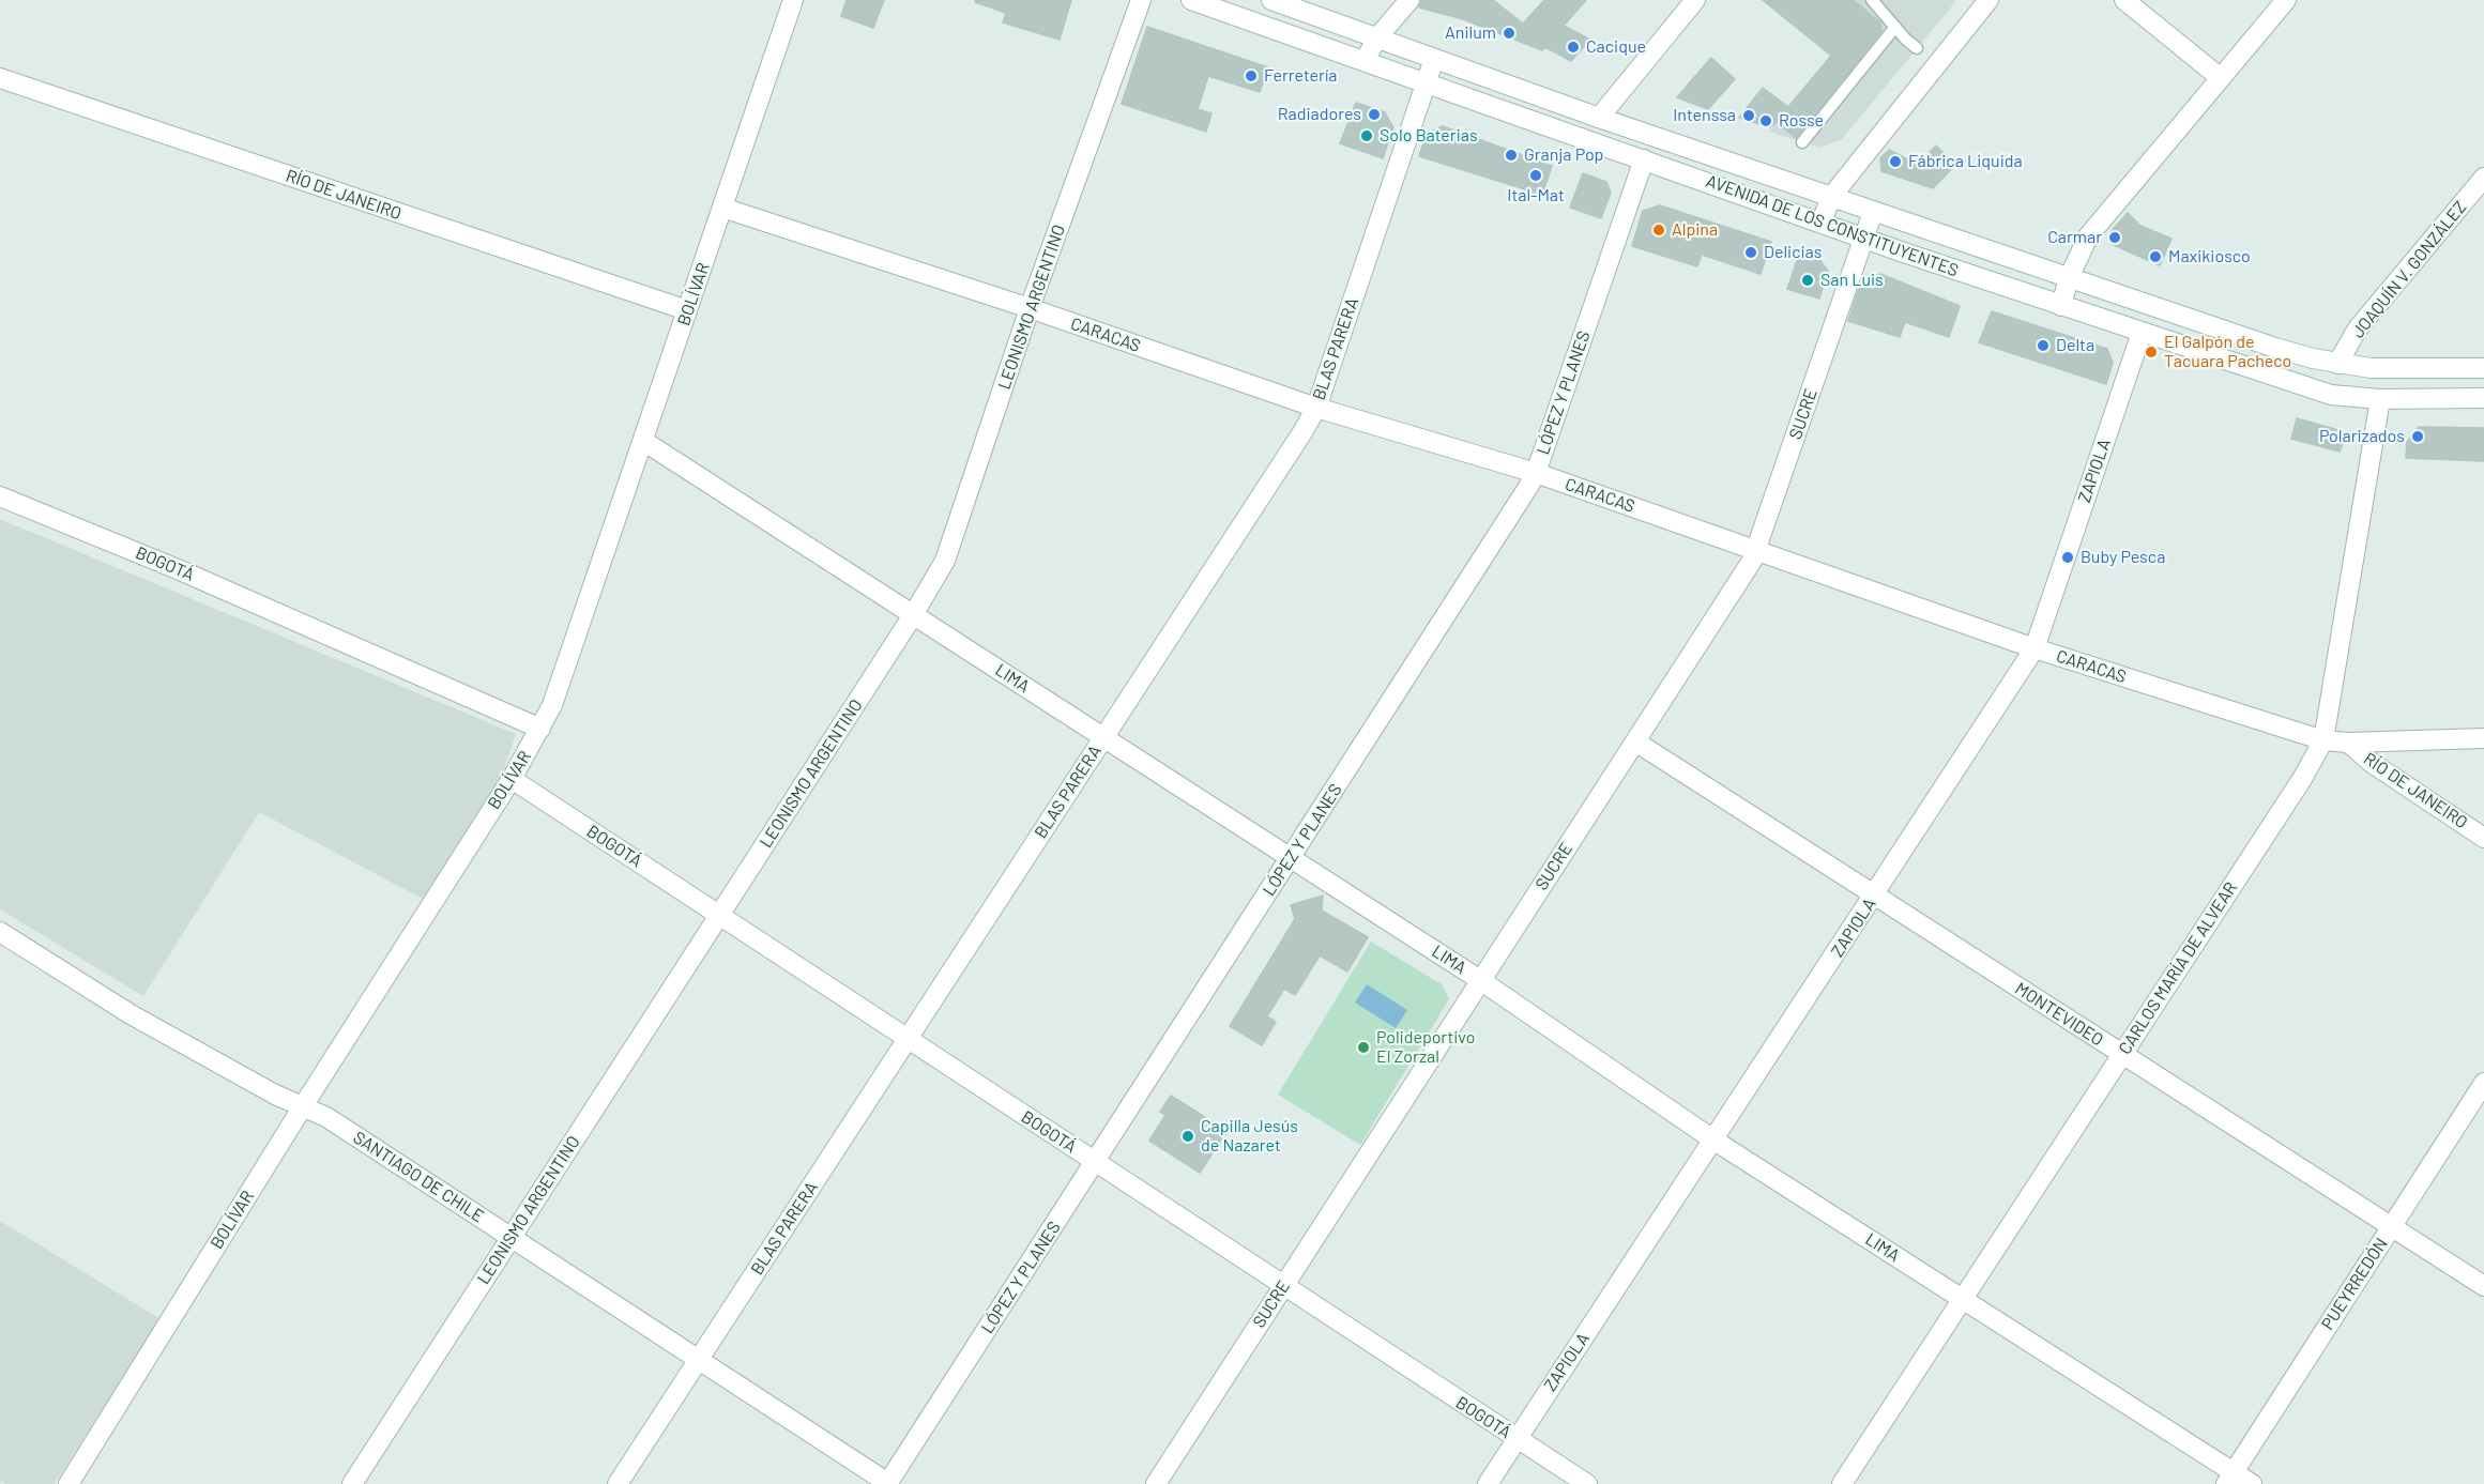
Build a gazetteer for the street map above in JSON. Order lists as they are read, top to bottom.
{
  "streets": {
    "street": [
      "RÍO DE JANEIRO",
      "AVENIDA DE LOS CONSTITUYENTES",
      "JOAQUÍN V. GONZÁLEZ",
      "BOLÍVAR",
      "LEONISMO ARGENTINO",
      "CARACAS",
      "BLAS PARERA",
      "LÓPEZ Y PLANES",
      "SUCRE",
      "ZAPIOLA",
      "BOGOTÁ",
      "LIMA",
      "CARLOS MARÍA DE ALVEAR",
      "MONTEVIDEO",
      "SANTIAGO DE CHILE",
      "PUEYRREDÓN"
    ]
  },
  "crossings": [
    ["RÍO DE JANEIRO", "BOLÍVAR"],
    ["RÍO DE JANEIRO", "CARACAS"],
    ["AVENIDA DE LOS CONSTITUYENTES", "JOAQUÍN V. GONZÁLEZ"],
    ["AVENIDA DE LOS CONSTITUYENTES", "BLAS PARERA"],
    ["AVENIDA DE LOS CONSTITUYENTES", "LÓPEZ Y PLANES"],
    ["AVENIDA DE LOS CONSTITUYENTES", "SUCRE"],
    ["AVENIDA DE LOS CONSTITUYENTES", "ZAPIOLA"],
    ["AVENIDA DE LOS CONSTITUYENTES", "CARLOS MARÍA DE ALVEAR"],
    ["BOLÍVAR", "CARACAS"],
    ["BOLÍVAR", "BOGOTÁ"],
    ["BOLÍVAR", "LIMA"],
    ["BOLÍVAR", "SANTIAGO DE CHILE"],
    ["LEONISMO ARGENTINO", "CARACAS"],
    ["LEONISMO ARGENTINO", "BOGOTÁ"],
    ["LEONISMO ARGENTINO", "LIMA"],
    ["LEONISMO ARGENTINO", "SANTIAGO DE CHILE"],
    ["CARACAS", "BLAS PARERA"],
    ["CARACAS", "LÓPEZ Y PLANES"],
    ["CARACAS", "SUCRE"],
    ["CARACAS", "ZAPIOLA"],
    ["CARACAS", "CARLOS MARÍA DE ALVEAR"],
    ["BLAS PARERA", "BOGOTÁ"],
    ["BLAS PARERA", "LIMA"],
    ["BLAS PARERA", "SANTIAGO DE CHILE"],
    ["LÓPEZ Y PLANES", "BOGOTÁ"],
    ["LÓPEZ Y PLANES", "LIMA"],
    ["LÓPEZ Y PLANES", "SANTIAGO DE CHILE"],
    ["SUCRE", "BOGOTÁ"],
    ["SUCRE", "LIMA"],
    ["SUCRE", "MONTEVIDEO"],
    ["ZAPIOLA", "BOGOTÁ"],
    ["ZAPIOLA", "LIMA"],
    ["ZAPIOLA", "MONTEVIDEO"],
    ["LIMA", "CARLOS MARÍA DE ALVEAR"],
    ["LIMA", "PUEYRREDÓN"],
    ["CARLOS MARÍA DE ALVEAR", "MONTEVIDEO"],
    ["MONTEVIDEO", "PUEYRREDÓN"]
  ],
  "places": [
    "Anilum",
    "Cacique",
    "Ferretería",
    "Radiadores",
    "Intenssa",
    "Rosse",
    "Solo Baterias",
    "Granja Pop",
    "Fábrica Liquida",
    "Ital-Mat",
    "Alpina",
    "Carmar",
    "Delicias",
    "Maxikiosco",
    "San Luis",
    "Delta",
    "El Galpón de Tacuara Pacheco",
    "Polarizados",
    "Buby Pesca",
    "Polideportivo El Zorzal",
    "Capilla Jesús de Nazaret"
  ]
}
